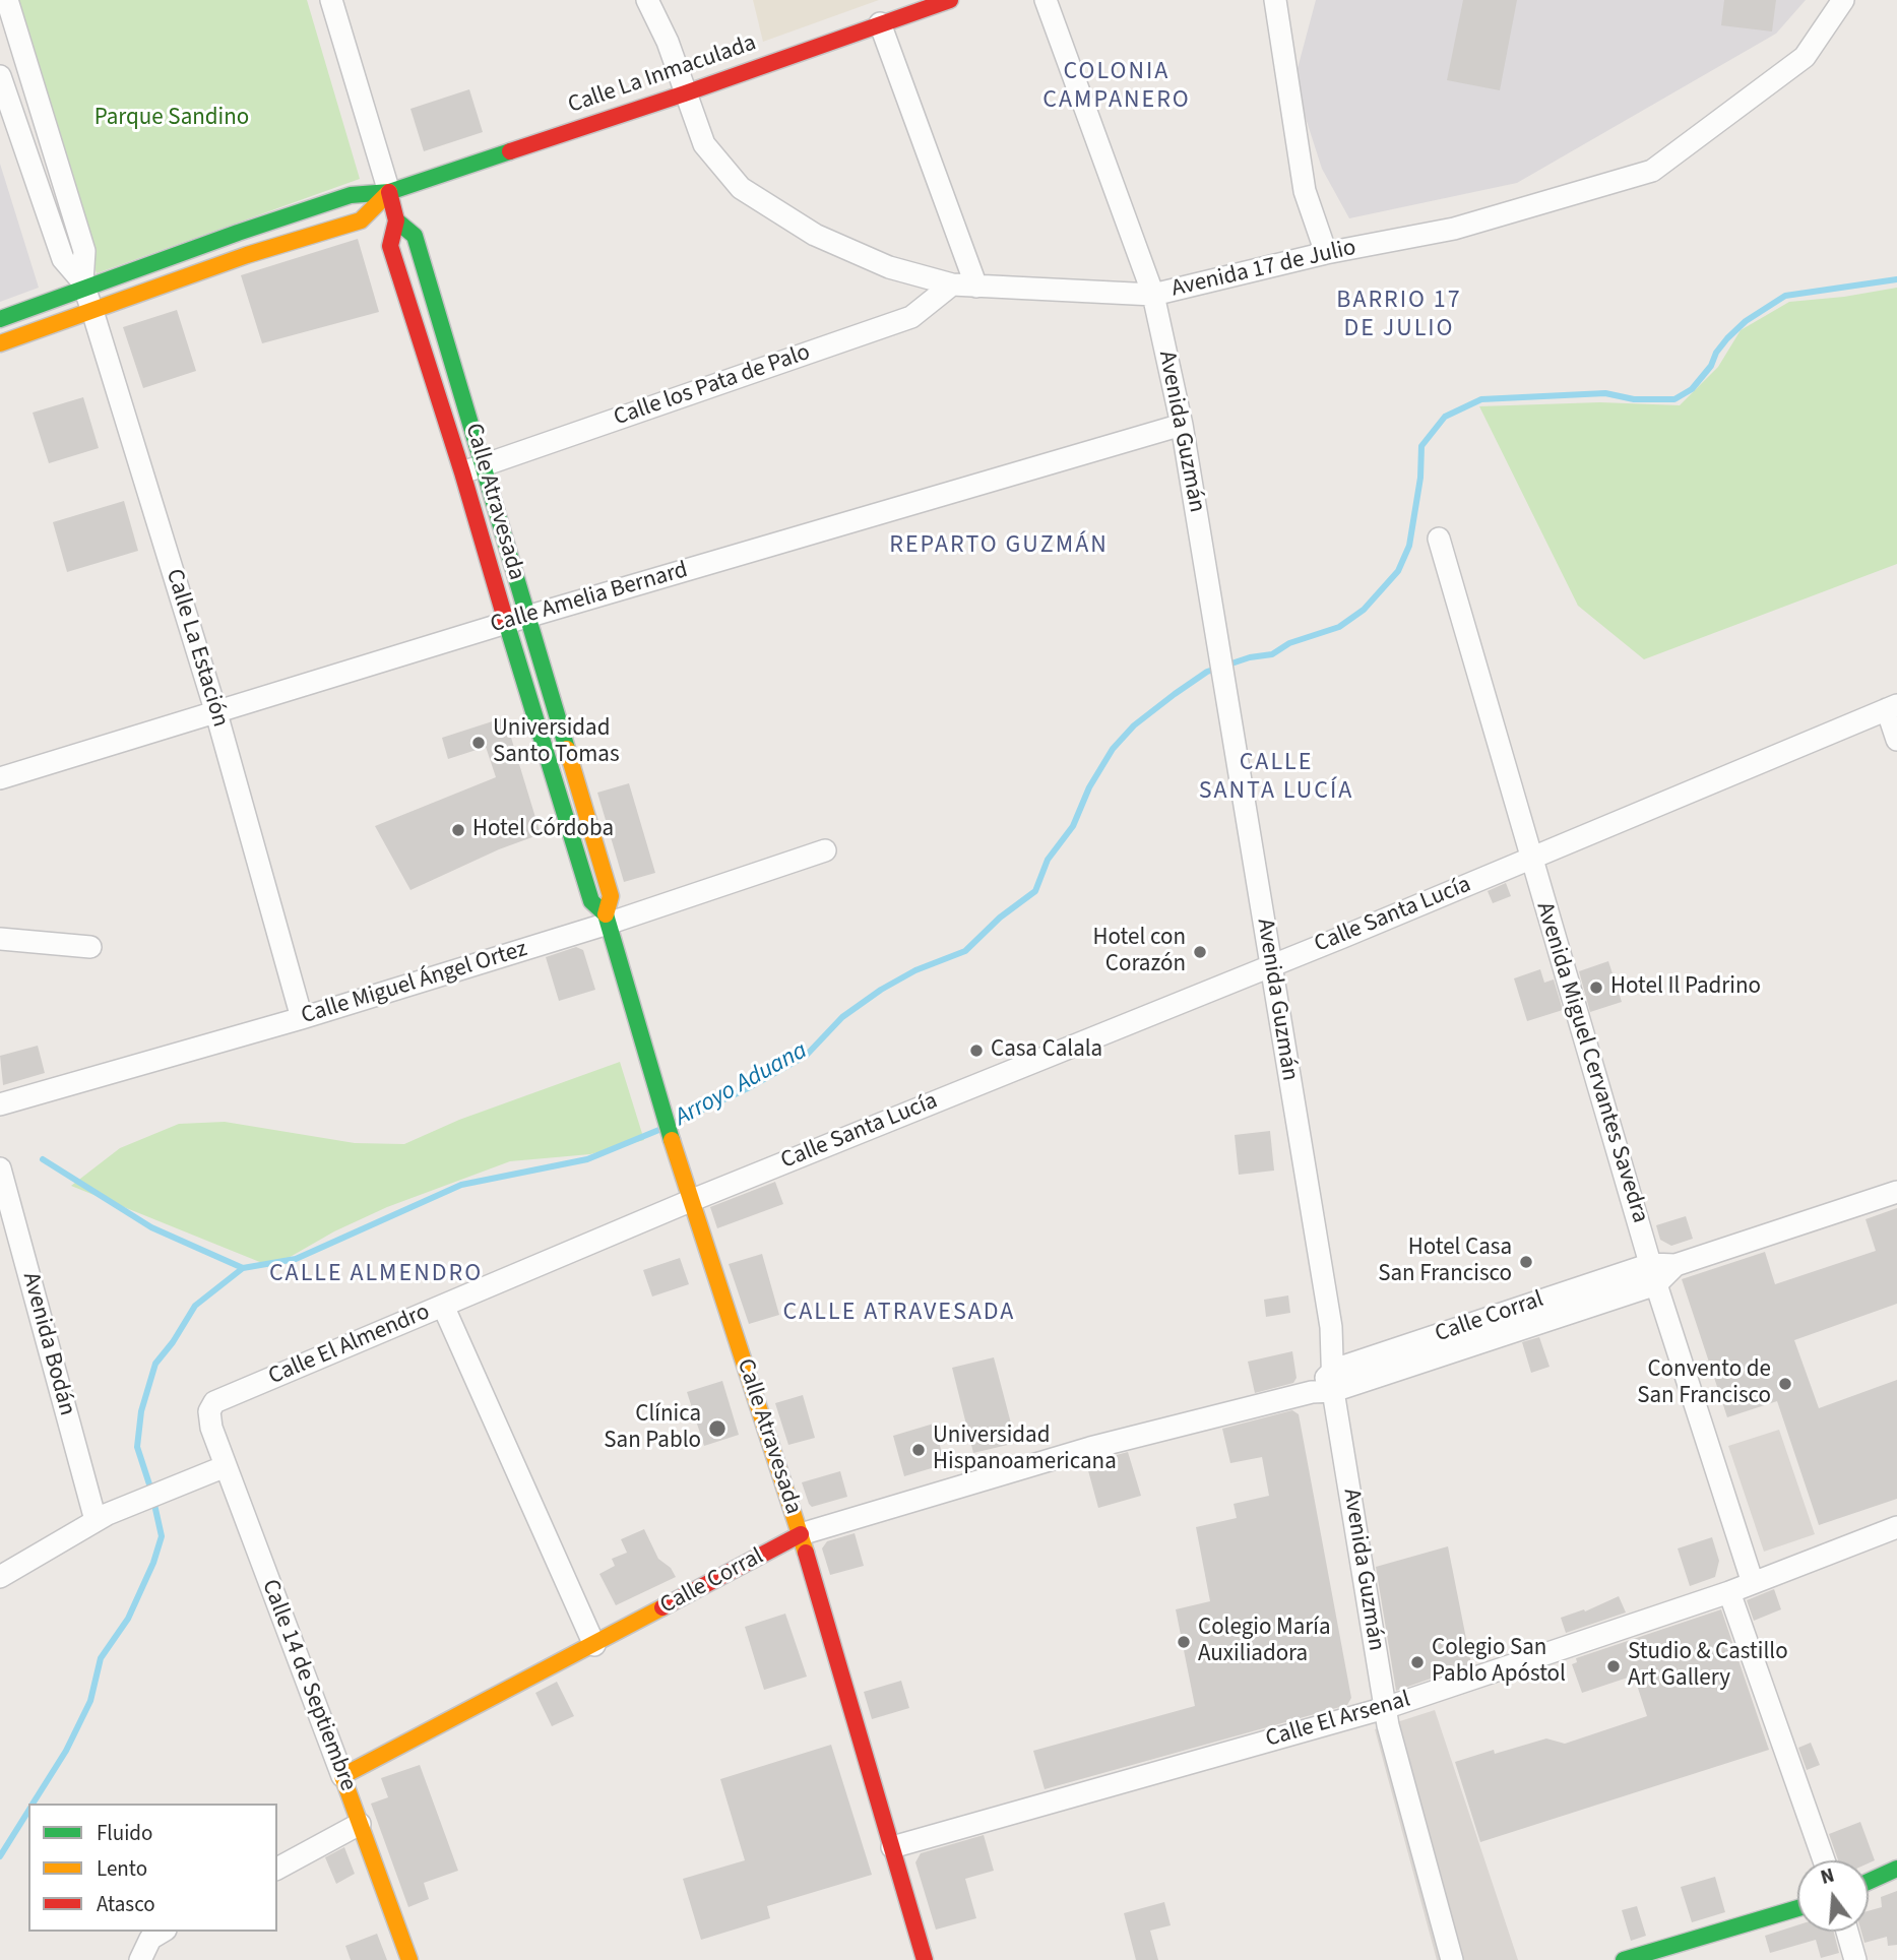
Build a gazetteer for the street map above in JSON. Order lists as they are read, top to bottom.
{
  "streets": {
    "street": [
      "Calle La Inmaculada",
      "Avenida 17 de Julio",
      "Calle los Pata de Palo",
      "Avenida Guzmán",
      "Calle Atravesada",
      "Calle Amelia Bernard",
      "Calle La Estación",
      "Calle Santa Lucía",
      "Calle Miguel Ángel Ortez",
      "Avenida Miguel Cervantes Savedra",
      "Calle Corral",
      "Avenida Bodán",
      "Calle El Almendro",
      "Calle 14 de Septiembre",
      "Calle El Arsenal"
    ]
  },
  "crossings": [
    ["Calle La Inmaculada", "Avenida 17 de Julio"],
    ["Calle La Inmaculada", "Calle Atravesada"],
    ["Calle La Inmaculada", "Calle La Estación"],
    ["Avenida 17 de Julio", "Calle los Pata de Palo"],
    ["Avenida 17 de Julio", "Avenida Guzmán"],
    ["Calle los Pata de Palo", "Calle Atravesada"],
    ["Avenida Guzmán", "Calle Amelia Bernard"],
    ["Avenida Guzmán", "Calle Santa Lucía"],
    ["Avenida Guzmán", "Calle Corral"],
    ["Avenida Guzmán", "Calle El Arsenal"],
    ["Calle Atravesada", "Calle Amelia Bernard"],
    ["Calle Atravesada", "Calle Santa Lucía"],
    ["Calle Atravesada", "Calle Miguel Ángel Ortez"],
    ["Calle Atravesada", "Calle Corral"],
    ["Calle Atravesada", "Calle El Almendro"],
    ["Calle Atravesada", "Calle El Arsenal"],
    ["Calle Amelia Bernard", "Calle La Estación"],
    ["Calle La Estación", "Calle Miguel Ángel Ortez"],
    ["Calle Santa Lucía", "Avenida Miguel Cervantes Savedra"],
    ["Calle Santa Lucía", "Calle El Almendro"],
    ["Avenida Miguel Cervantes Savedra", "Calle Corral"],
    ["Avenida Miguel Cervantes Savedra", "Calle El Arsenal"],
    ["Calle Corral", "Calle 14 de Septiembre"],
    ["Calle El Almendro", "Calle 14 de Septiembre"]
  ],
  "districts": [
    "COLONIA CAMPANERO",
    "BARRIO 17 DE JULIO",
    "REPARTO GUZMÁN",
    "CALLE SANTA LUCÍA",
    "CALLE ALMENDRO",
    "CALLE ATRAVESADA"
  ],
  "water": ["Arroyo Aduana"],
  "parks": ["Parque Sandino"],
  "places": [
    "Universidad Santo Tomas",
    "Hotel Córdoba",
    "Hotel con Corazón",
    "Hotel Il Padrino",
    "Casa Calala",
    "Hotel Casa San Francisco",
    "Convento de San Francisco",
    "Clínica San Pablo",
    "Universidad Hispanoamericana",
    "Colegio María Auxiliadora",
    "Colegio San Pablo Apóstol",
    "Studio & Castillo Art Gallery"
  ],
  "legend": ["Fluido", "Lento", "Atasco"],
  "north": "top"
}
